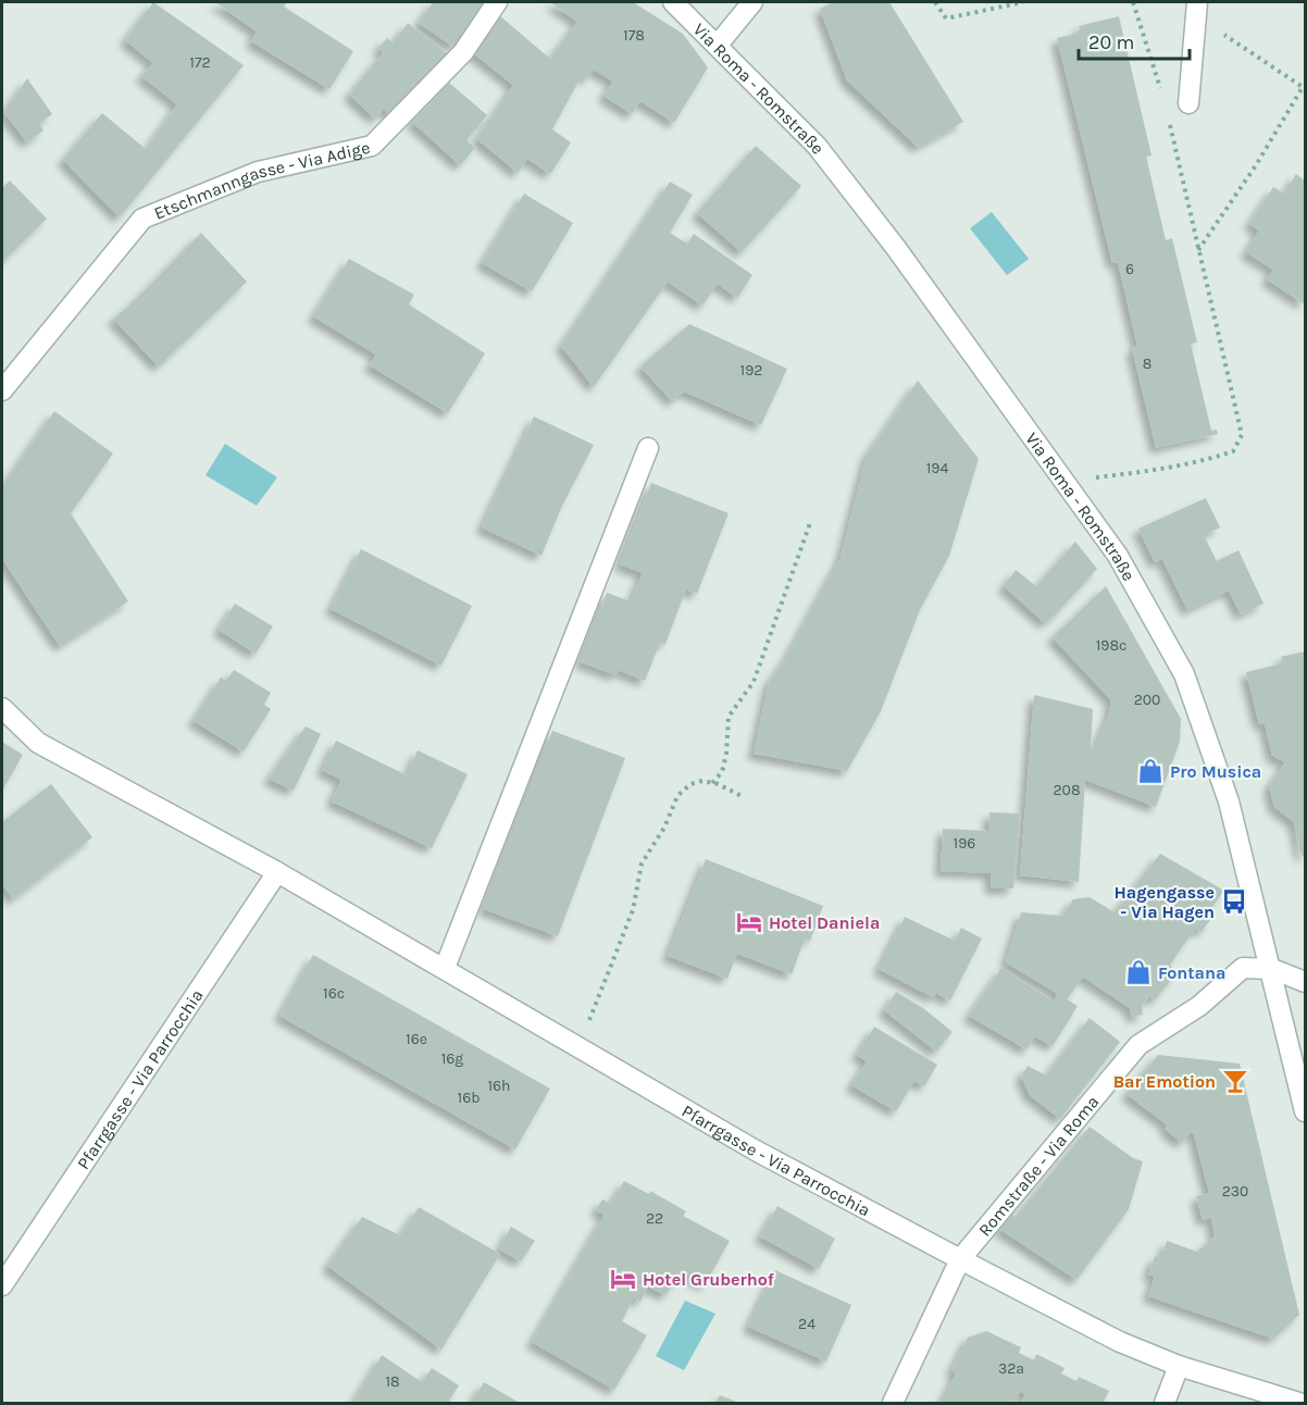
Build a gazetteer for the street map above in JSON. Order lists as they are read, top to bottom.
{
  "streets": {
    "street": [
      "Via Roma - Romstraße",
      "Etschmanngasse - Via Adige",
      "Pfarrgasse - Via Parrocchia",
      "Romstraße - Via Roma"
    ]
  },
  "crossings": [
    ["Via Roma - Romstraße", "Romstraße - Via Roma"],
    ["Pfarrgasse - Via Parrocchia", "Romstraße - Via Roma"]
  ],
  "places": {
    "shop": ["Pro Musica", "Fontana"],
    "bus stop": ["Hagengasse - Via Hagen"],
    "hotel": ["Hotel Daniela", "Hotel Gruberhof"],
    "bar": ["Bar Emotion"]
  },
  "house_numbers": [
    "178",
    "172",
    "6",
    "8",
    "192",
    "194",
    "198c",
    "200",
    "208",
    "196",
    "16c",
    "16e",
    "16g",
    "16h",
    "16b",
    "230",
    "22",
    "24",
    "32a",
    "18"
  ],
  "scale_bar": "20 m"
}
